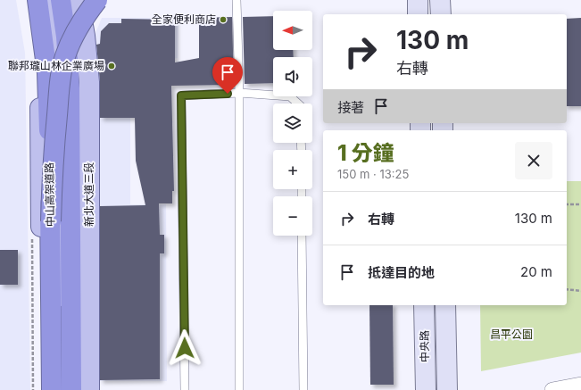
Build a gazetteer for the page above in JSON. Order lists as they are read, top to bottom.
{
  "streets": {
    "highway": ["中山高架道路"],
    "main road": ["新北大道三段"],
    "street": ["中央路"]
  },
  "parks": ["昌平公園"],
  "places": ["全家便利商店", "聯邦瓏山林企業廣場"],
  "north": "left",
  "page": {
    "map_buttons": ["+", "−"],
    "turn": ["130 m", "右轉"],
    "then": "接著",
    "heading": ["1 分鐘", "150 m · 13:25"],
    "list": [
      {
        "name": "右轉",
        "value": "130 m"
      },
      {
        "name": "抵達目的地",
        "value": "20 m"
      }
    ]
  }
}
